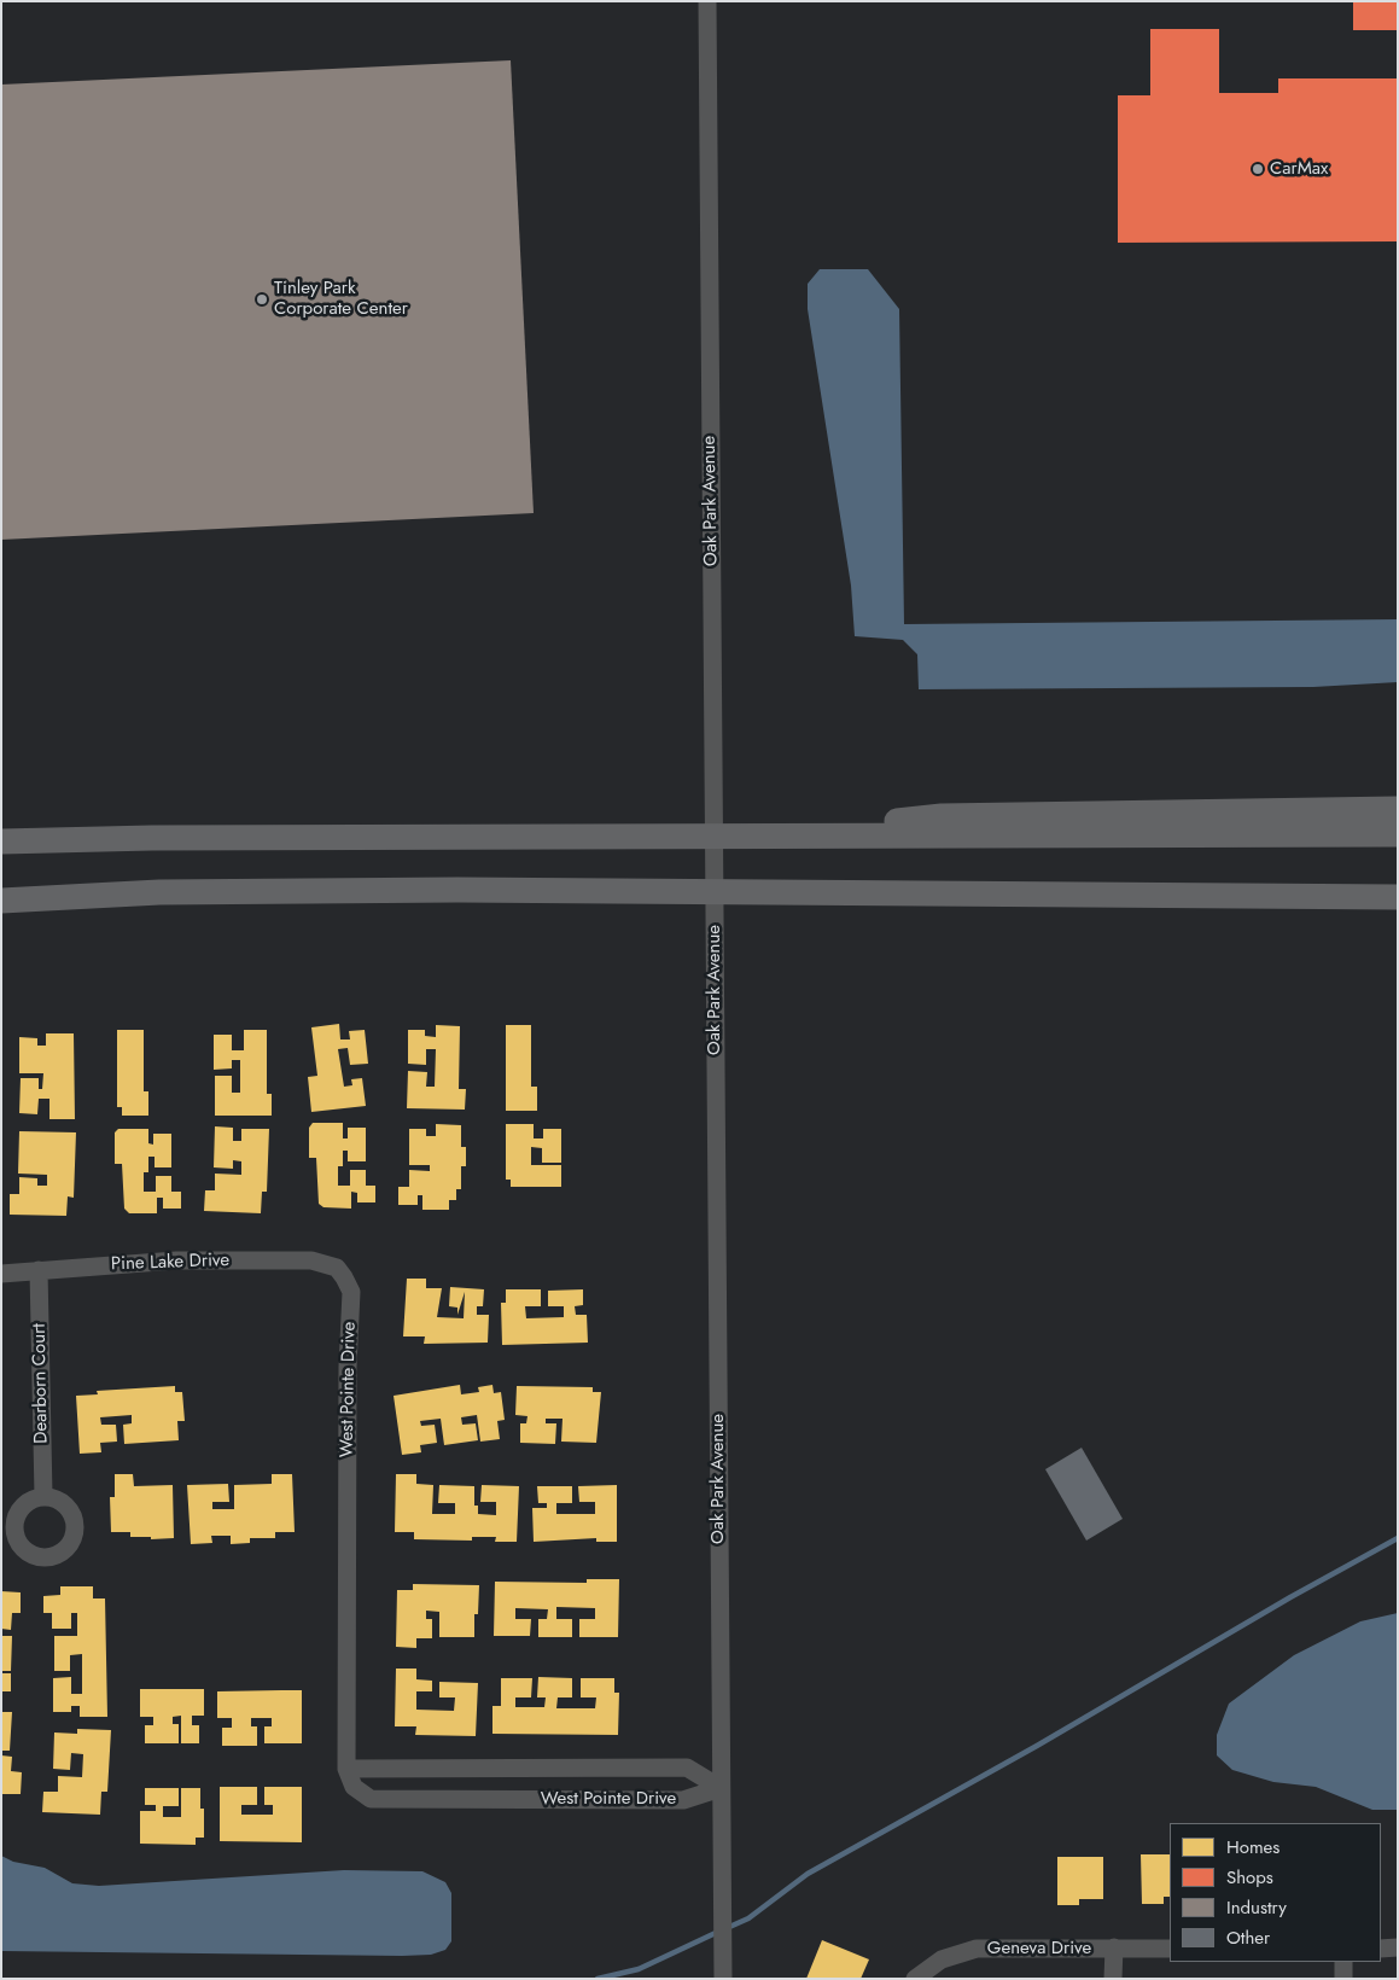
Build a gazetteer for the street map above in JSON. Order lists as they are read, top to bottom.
{
  "streets": {
    "street": [
      "Oak Park Avenue",
      "Pine Lake Drive",
      "Dearborn Court",
      "West Pointe Drive",
      "Geneva Drive"
    ]
  },
  "crossings": [
    ["Oak Park Avenue", "West Pointe Drive"],
    ["Pine Lake Drive", "Dearborn Court"],
    ["Pine Lake Drive", "West Pointe Drive"]
  ],
  "places": ["CarMax", "Tinley Park Corporate Center"],
  "legend": [
    "Homes",
    "Shops",
    "Industry",
    "Other"
  ]
}
